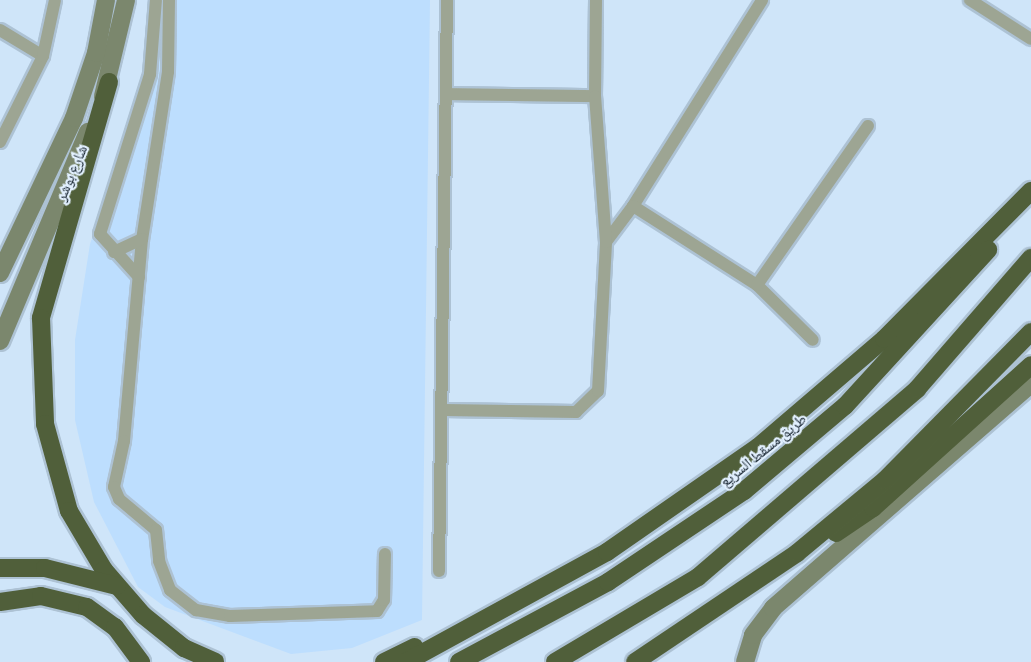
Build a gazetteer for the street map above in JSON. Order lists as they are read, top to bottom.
{
  "streets": {
    "highway": ["طريق مسقط السريع"],
    "main road": ["شارع بوشر"]
  }
}
